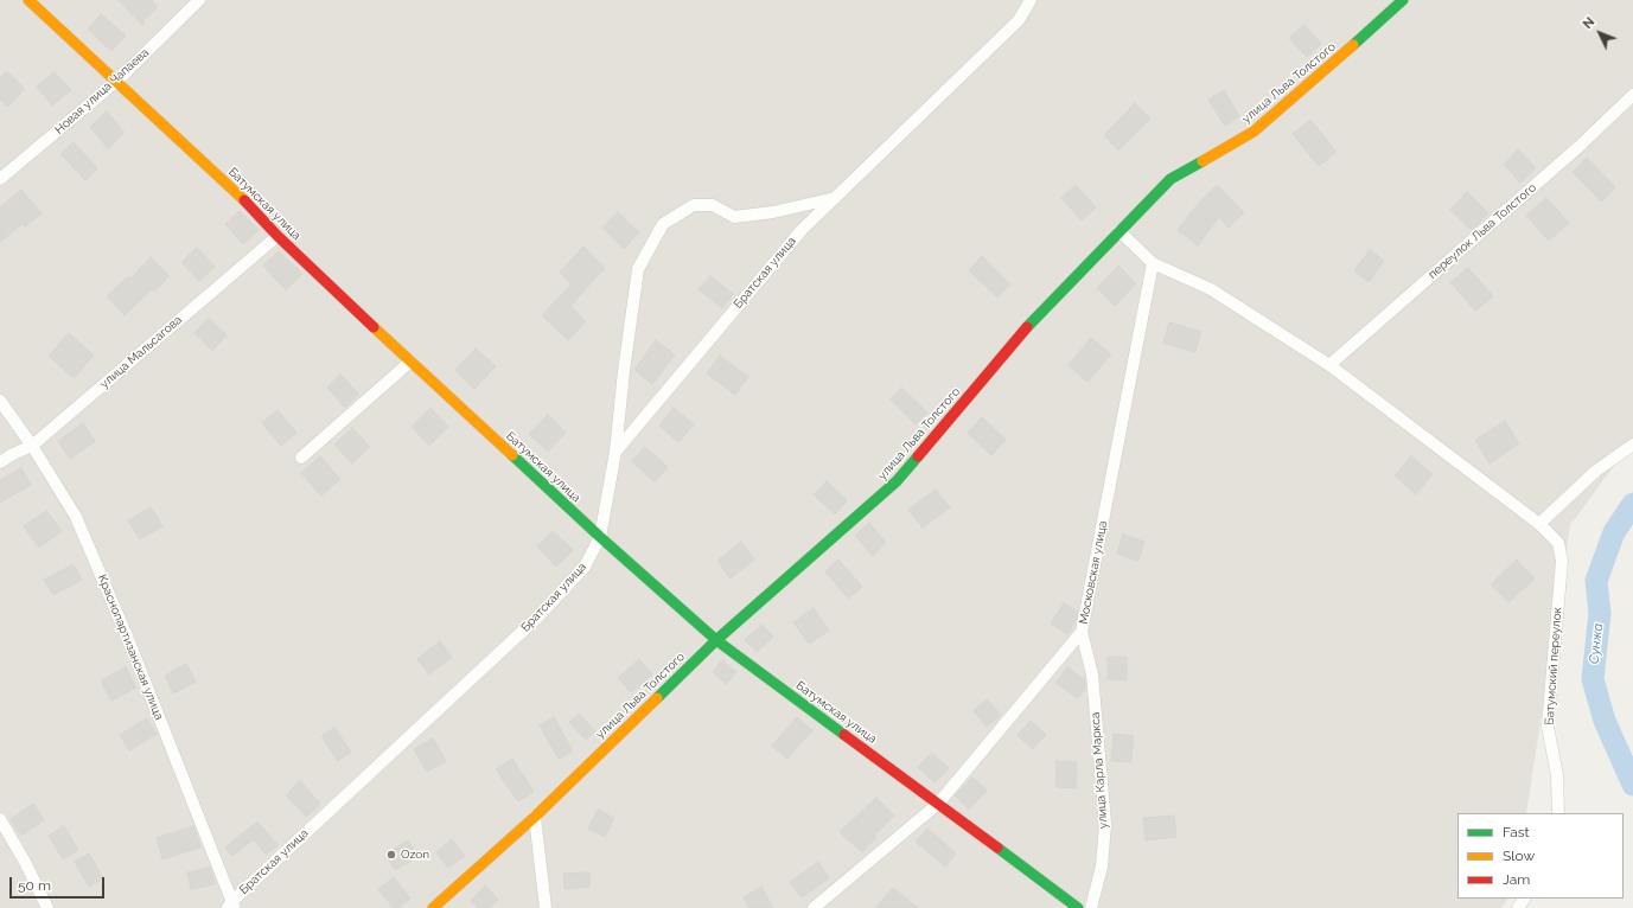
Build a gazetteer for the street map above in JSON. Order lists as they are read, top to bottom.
{
  "streets": {
    "street": [
      "улица Льва Толстого",
      "Новая улица Чапаева",
      "Батумская улица",
      "переулок Льва Толстого",
      "Братская улица",
      "улица Мальсагова",
      "Московская улица",
      "Краснопартизанская улица",
      "Батумский переулок",
      "улица Карла Маркса"
    ]
  },
  "crossings": [
    ["улица Льва Толстого", "Батумская улица"],
    ["Новая улица Чапаева", "Батумская улица"],
    ["Батумская улица", "Братская улица"],
    ["Батумская улица", "улица Мальсагова"],
    ["Батумская улица", "Московская улица"],
    ["Братская улица", "Краснопартизанская улица"],
    ["улица Мальсагова", "Краснопартизанская улица"],
    ["Московская улица", "улица Карла Маркса"]
  ],
  "water": ["Сунжа"],
  "places": ["Ozon"],
  "legend": ["Fast", "Slow", "Jam"],
  "scale_bar": "50 m",
  "north": "top left"
}
